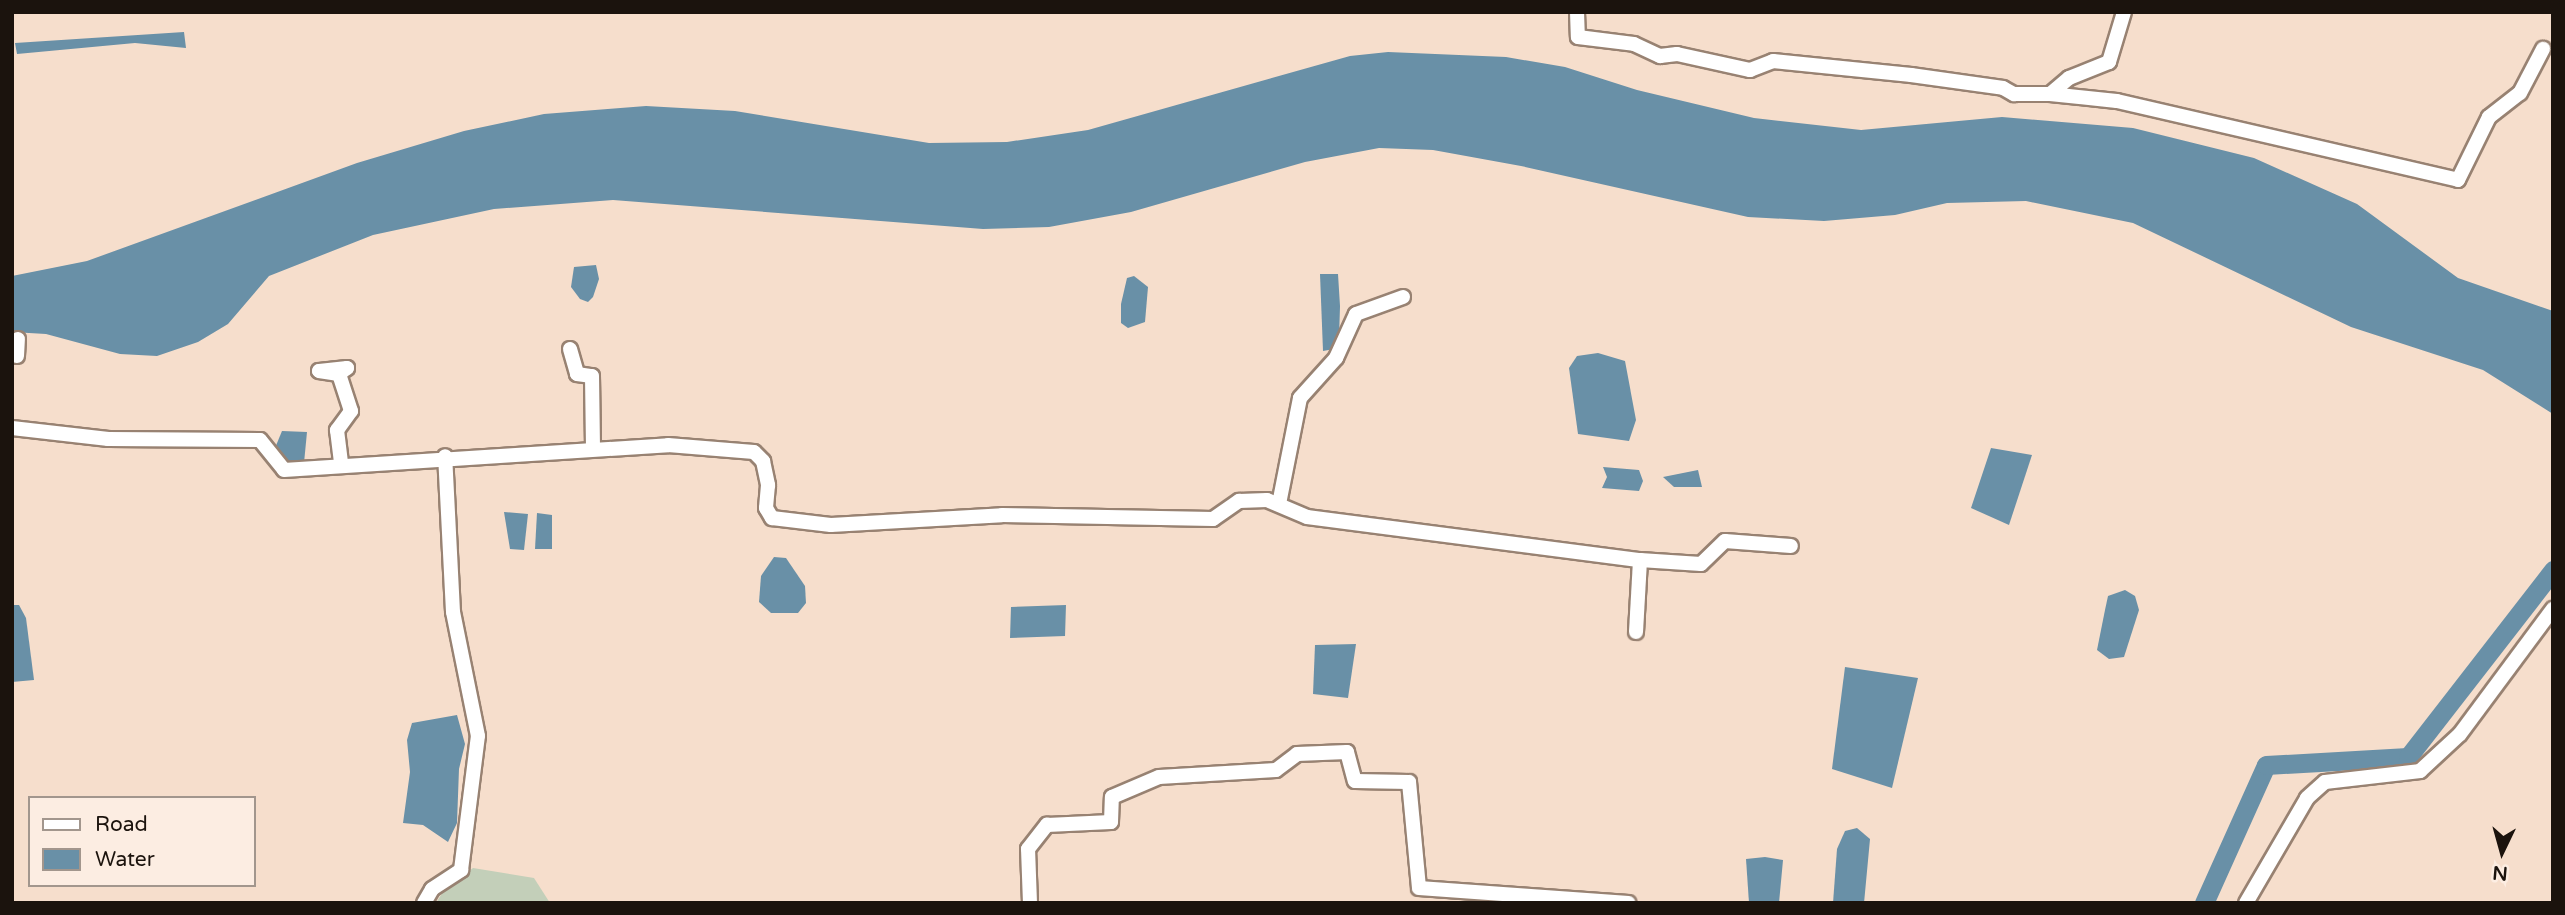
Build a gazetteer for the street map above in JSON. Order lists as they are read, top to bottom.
{
  "legend": ["Road", "Water"],
  "north": "bottom"
}
